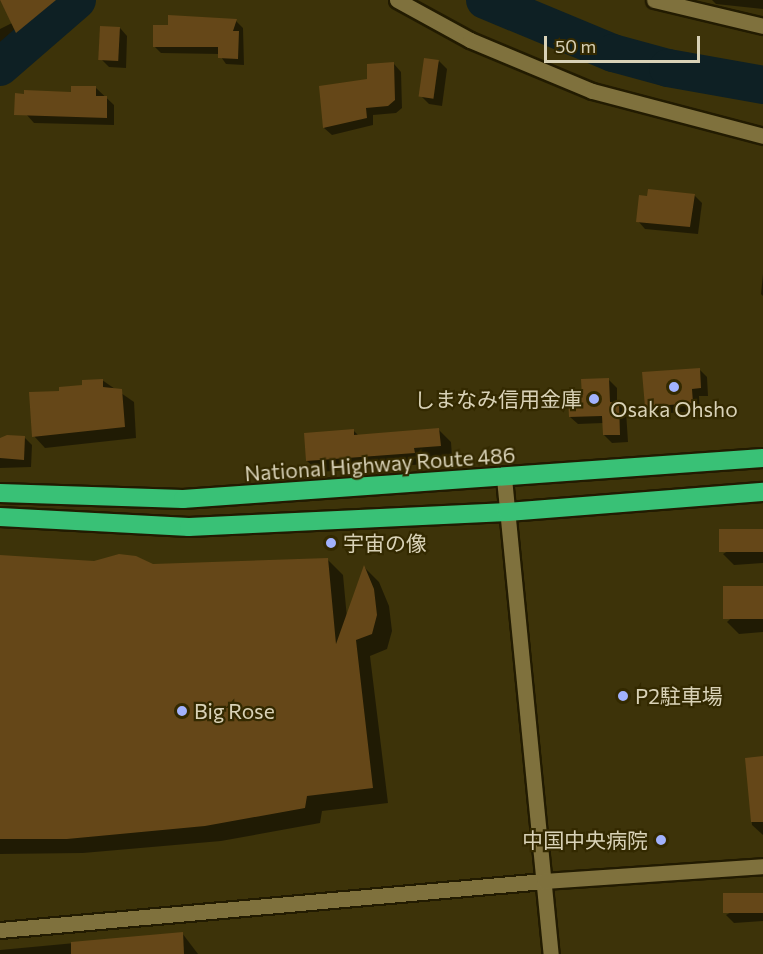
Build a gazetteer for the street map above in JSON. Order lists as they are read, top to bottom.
{
  "streets": {
    "highway": ["National Highway Route 486"]
  },
  "places": [
    "Osaka Ohsho",
    "しまなみ信用金庫",
    "宇宙の像",
    "P2駐車場",
    "Big Rose",
    "中国中央病院"
  ],
  "scale_bar": "50 m"
}
